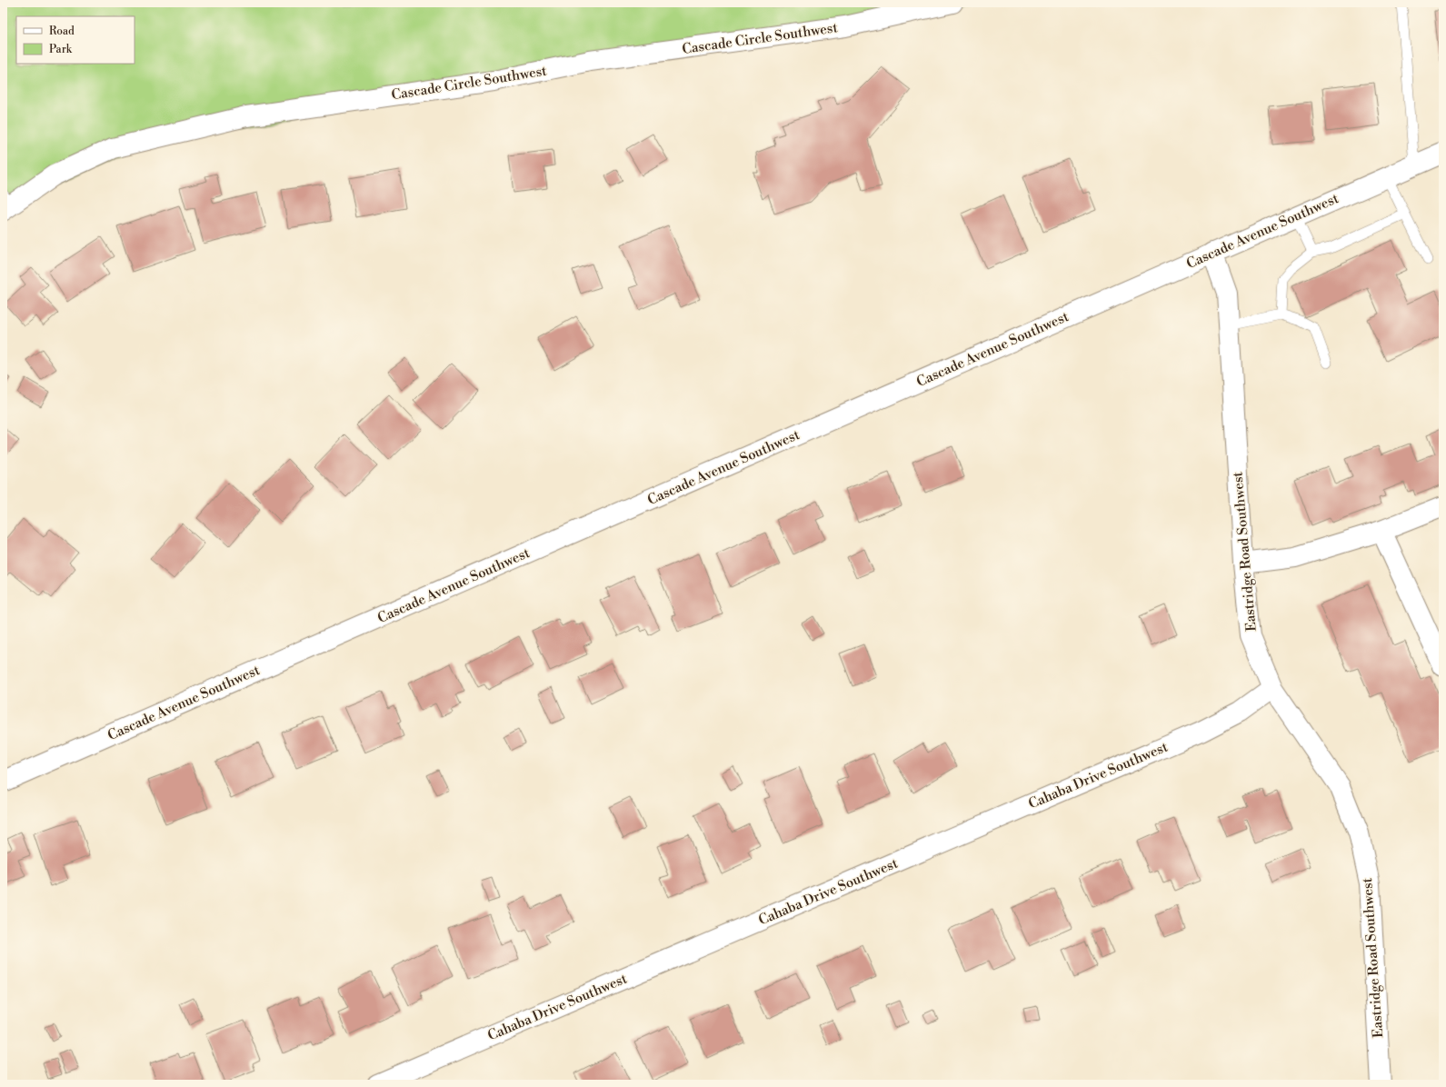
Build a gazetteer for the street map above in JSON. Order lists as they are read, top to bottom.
{
  "streets": {
    "street": [
      "Cascade Circle Southwest",
      "Cascade Avenue Southwest",
      "Eastridge Road Southwest",
      "Cahaba Drive Southwest"
    ]
  },
  "crossings": [
    ["Cascade Avenue Southwest", "Eastridge Road Southwest"],
    ["Eastridge Road Southwest", "Cahaba Drive Southwest"]
  ],
  "legend": ["Road", "Park"]
}
